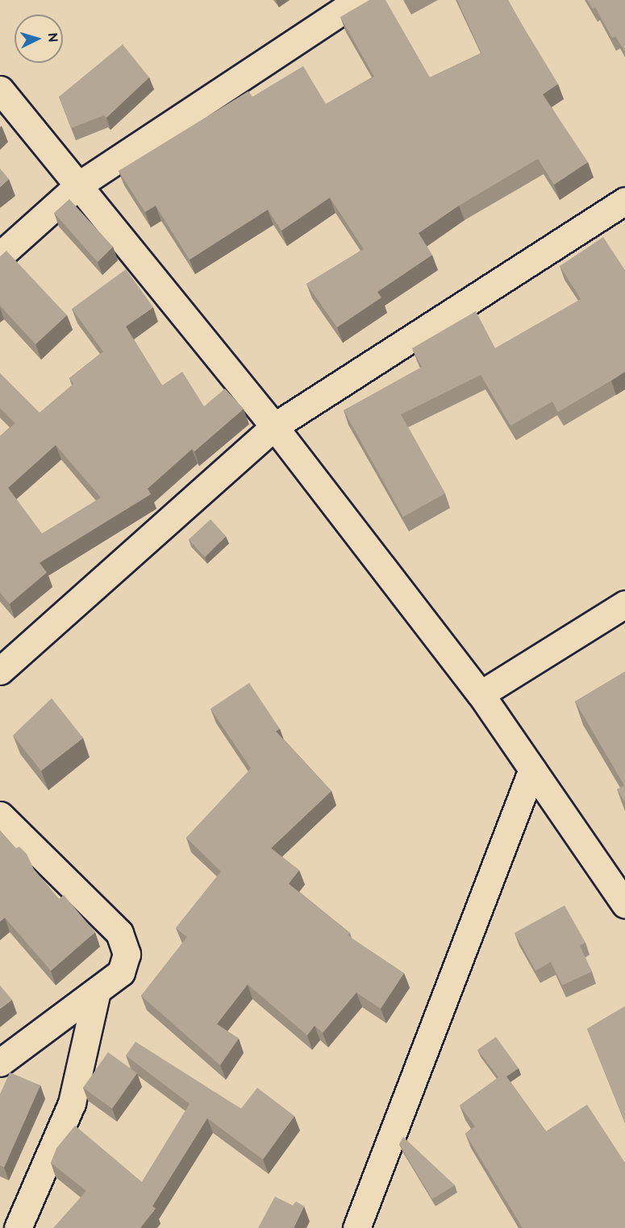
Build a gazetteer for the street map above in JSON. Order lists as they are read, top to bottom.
{
  "north": "right"
}
